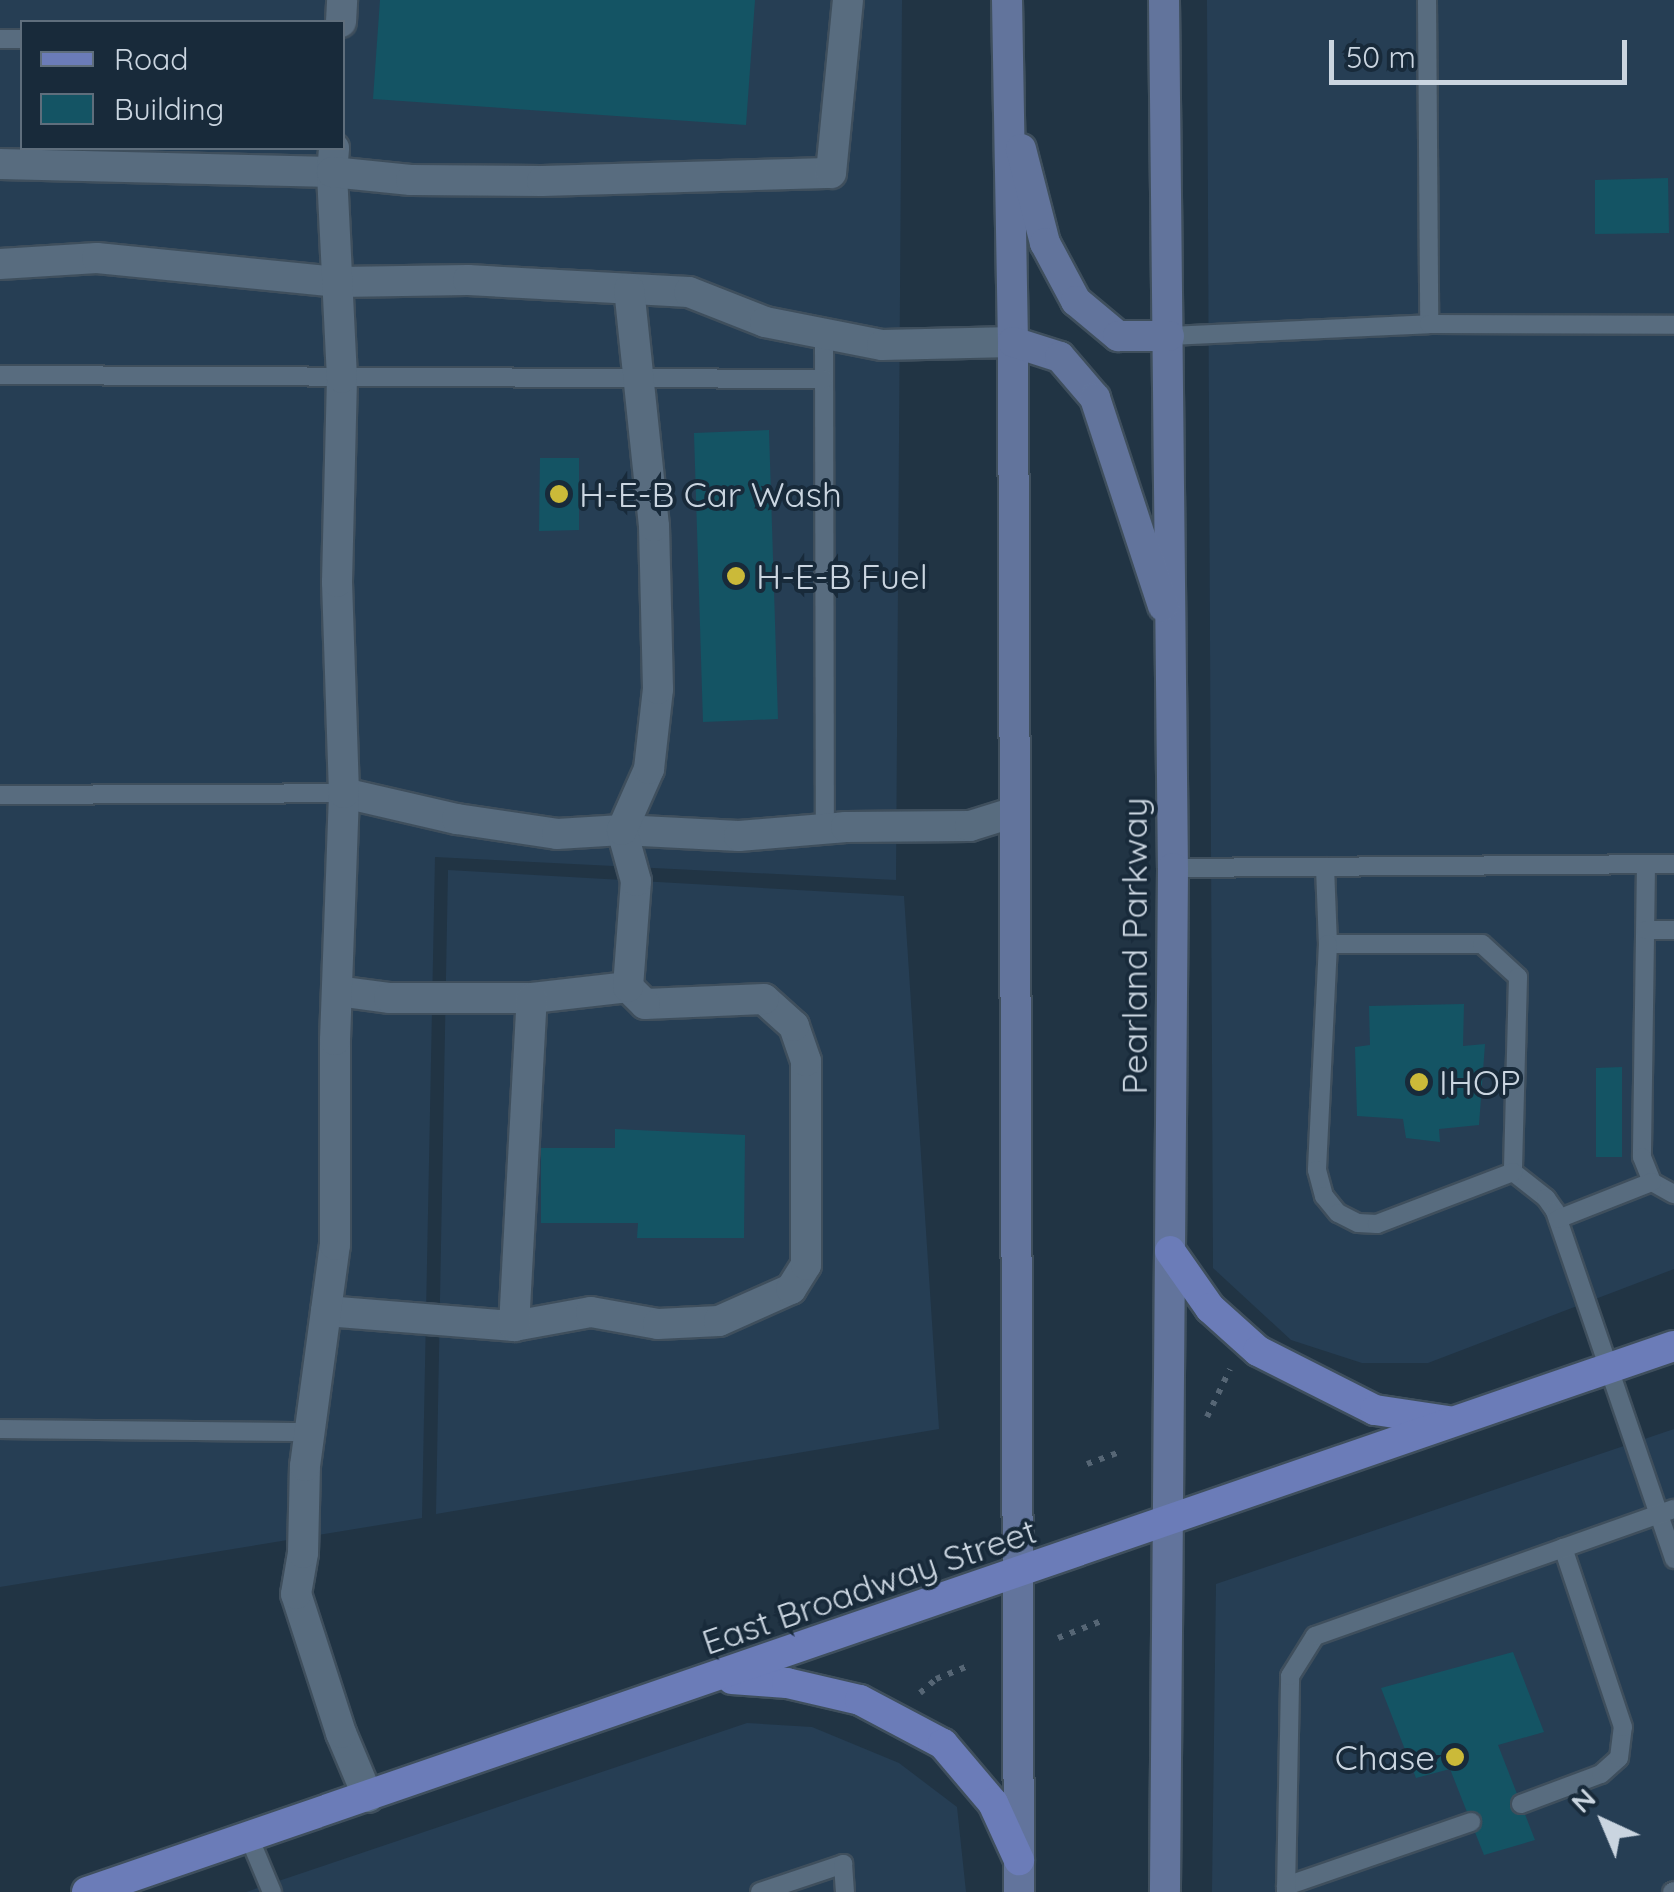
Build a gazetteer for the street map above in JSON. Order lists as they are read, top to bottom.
{
  "streets": {
    "main road": ["Pearland Parkway", "East Broadway Street"]
  },
  "crossings": [
    ["Pearland Parkway", "East Broadway Street"]
  ],
  "places": [
    "H-E-B Car Wash",
    "H-E-B Fuel",
    "IHOP",
    "Chase"
  ],
  "legend": ["Road", "Building"],
  "scale_bar": "50 m",
  "north": "top left"
}
